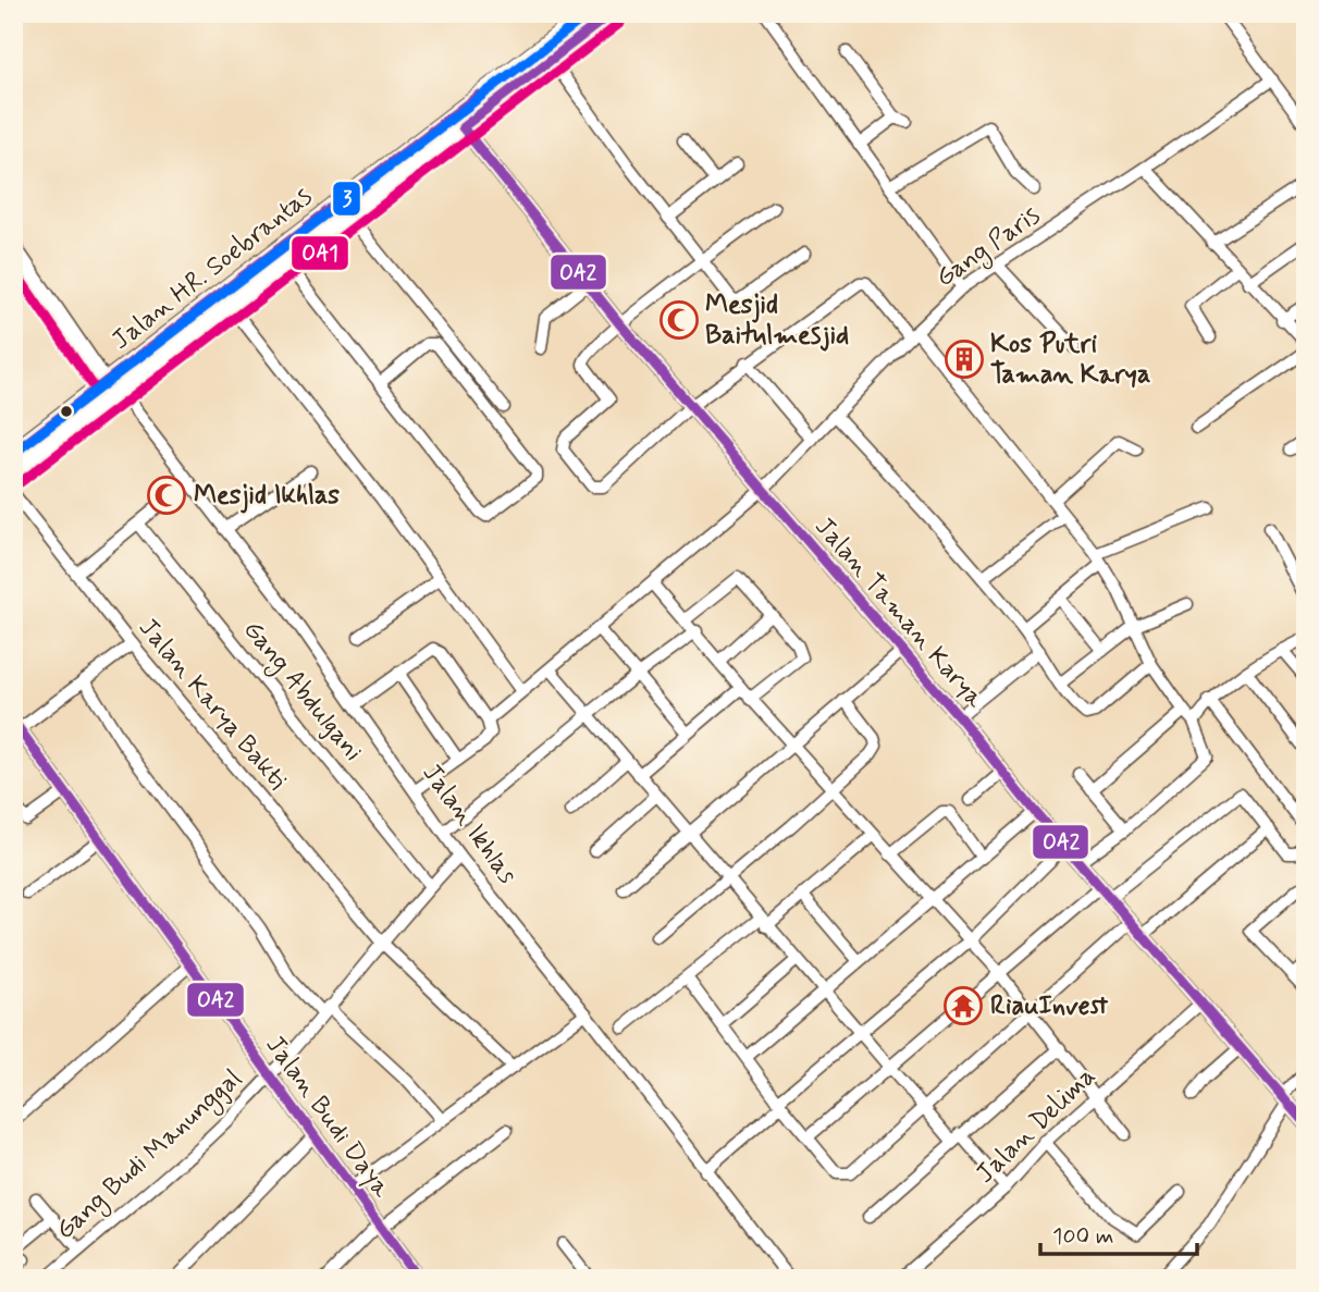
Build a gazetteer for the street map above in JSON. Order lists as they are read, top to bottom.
{
  "streets": {
    "main road": ["Jalan HR. Soebrantas"],
    "street": [
      "Gang Paris",
      "Jalan Taman Karya",
      "Gang Abdulgani",
      "Jalan Karya Bakti",
      "Jalan Ikhlas",
      "Jalan Budi Daya",
      "Jalan Delima",
      "Gang Budi Manunggal"
    ]
  },
  "crossings": [
    ["Gang Paris", "Jalan Taman Karya"],
    ["Jalan HR. Soebrantas", "Jalan Taman Karya"],
    ["Jalan HR. Soebrantas", "Jalan Ikhlas"],
    ["Jalan Taman Karya", "Jalan Delima"],
    ["Gang Abdulgani", "Gang Budi Manunggal"],
    ["Jalan Karya Bakti", "Gang Budi Manunggal"],
    ["Jalan Ikhlas", "Gang Budi Manunggal"],
    ["Jalan Budi Daya", "Gang Budi Manunggal"]
  ],
  "places": {
    "mosque": ["Mesjid Baitulmesjid", "Mesjid Ikhlas"],
    "building": ["Kos Putri Taman Karya"],
    "temple": ["RiauInvest"]
  },
  "lines": ["transit line OA2", "transit line 3", "transit line OA1"],
  "scale_bar": "100 m"
}
